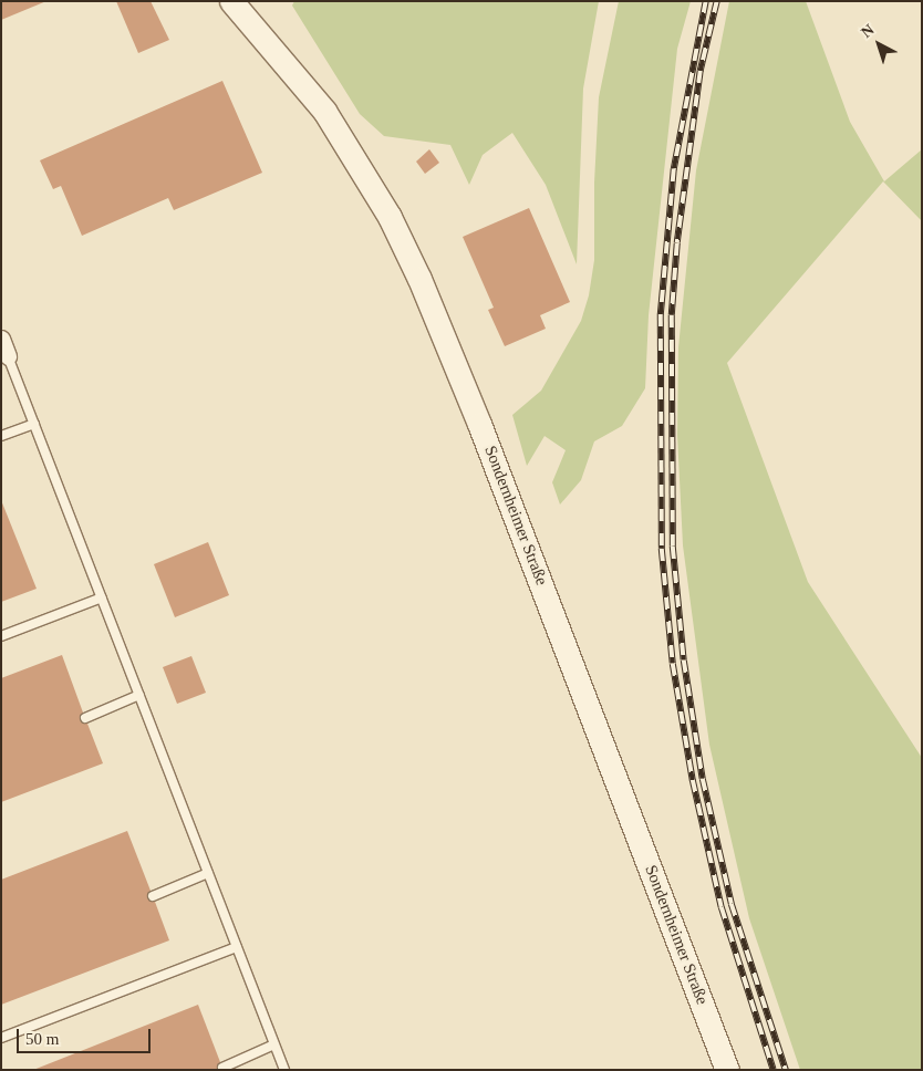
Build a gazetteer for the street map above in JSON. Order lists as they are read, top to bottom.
{
  "streets": {
    "main road": ["Sondernheimer Straße"]
  },
  "scale_bar": "50 m",
  "north": "top left"
}
